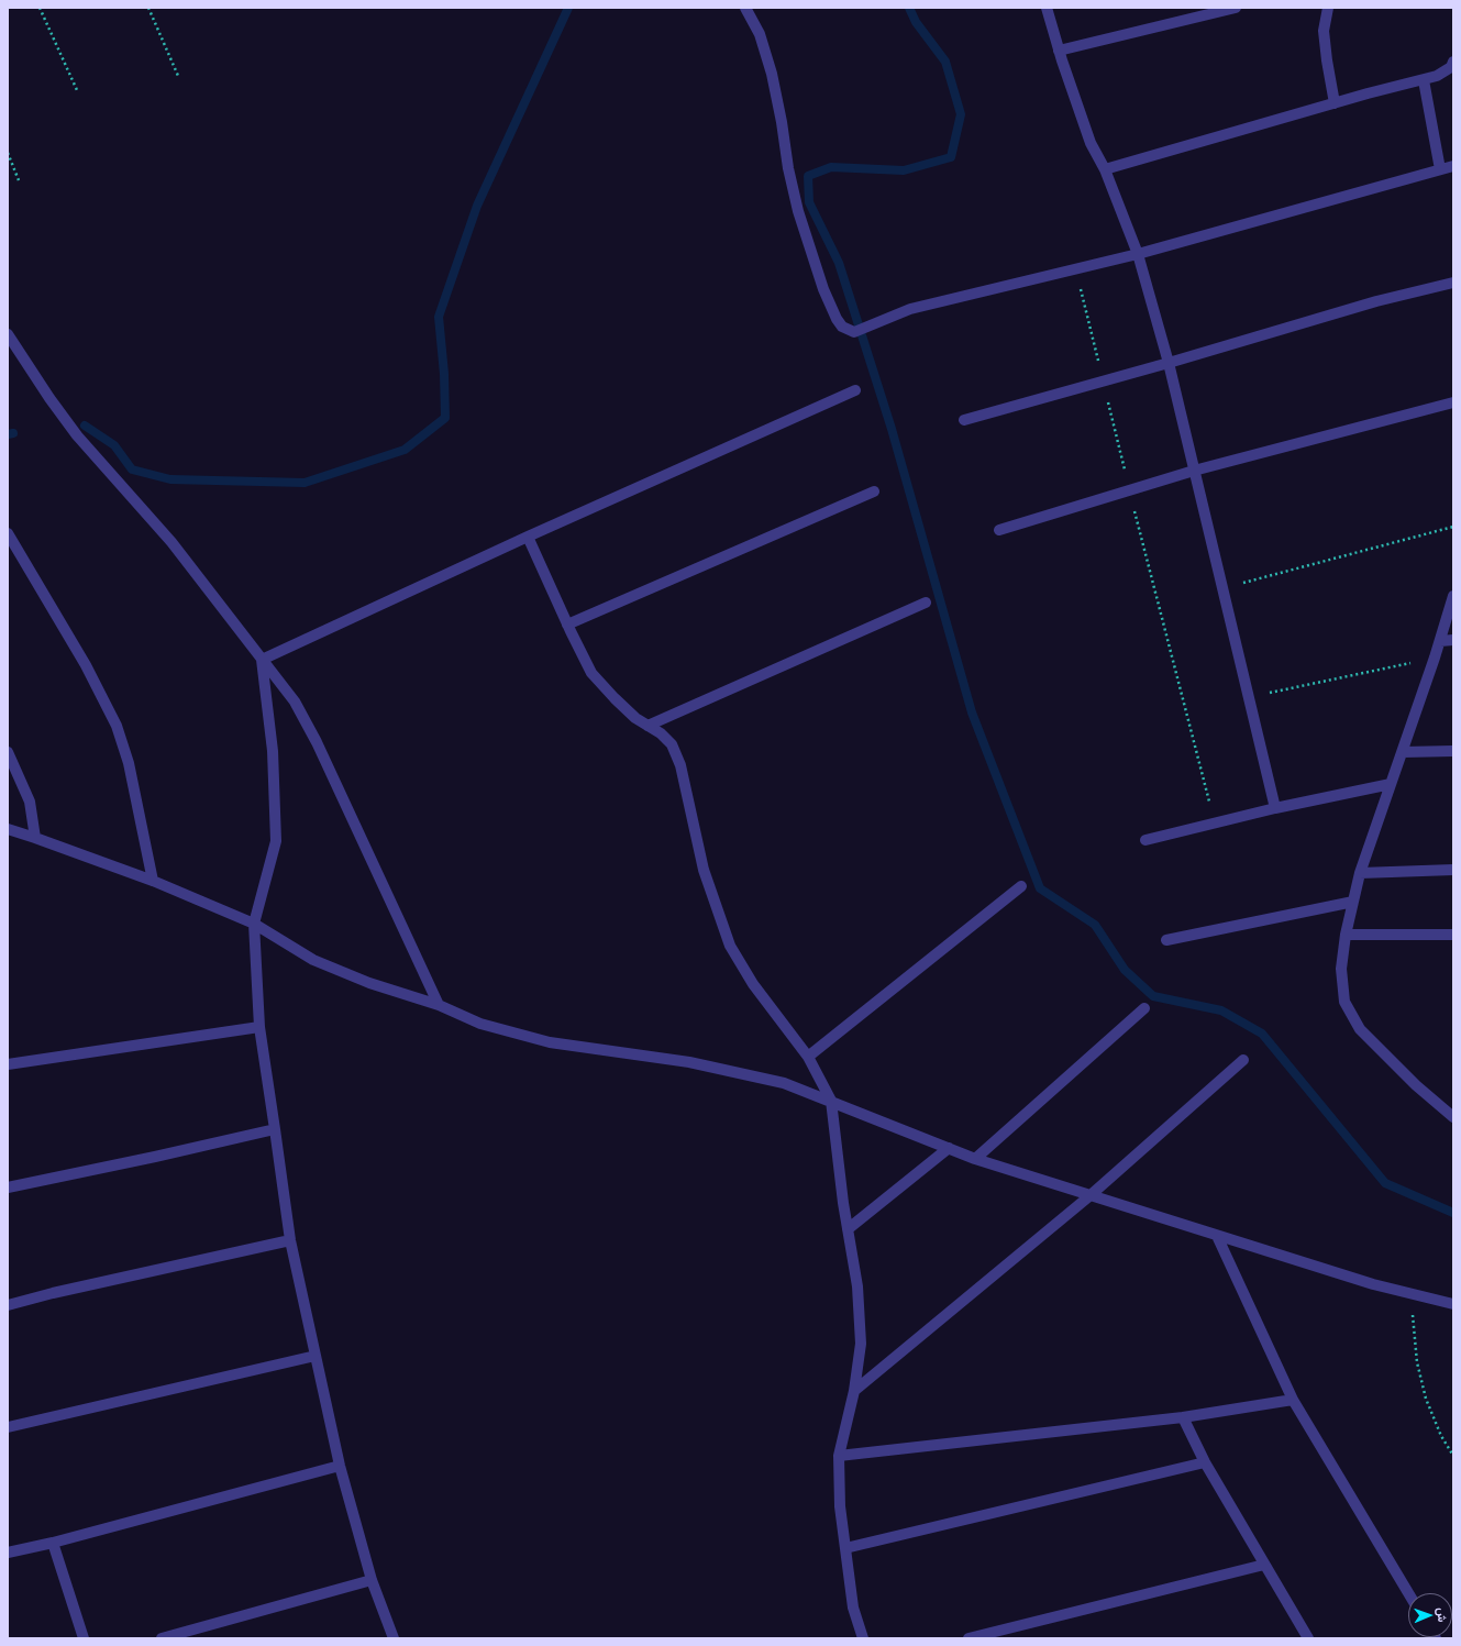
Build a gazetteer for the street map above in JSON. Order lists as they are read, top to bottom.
{
  "north": "right"
}
